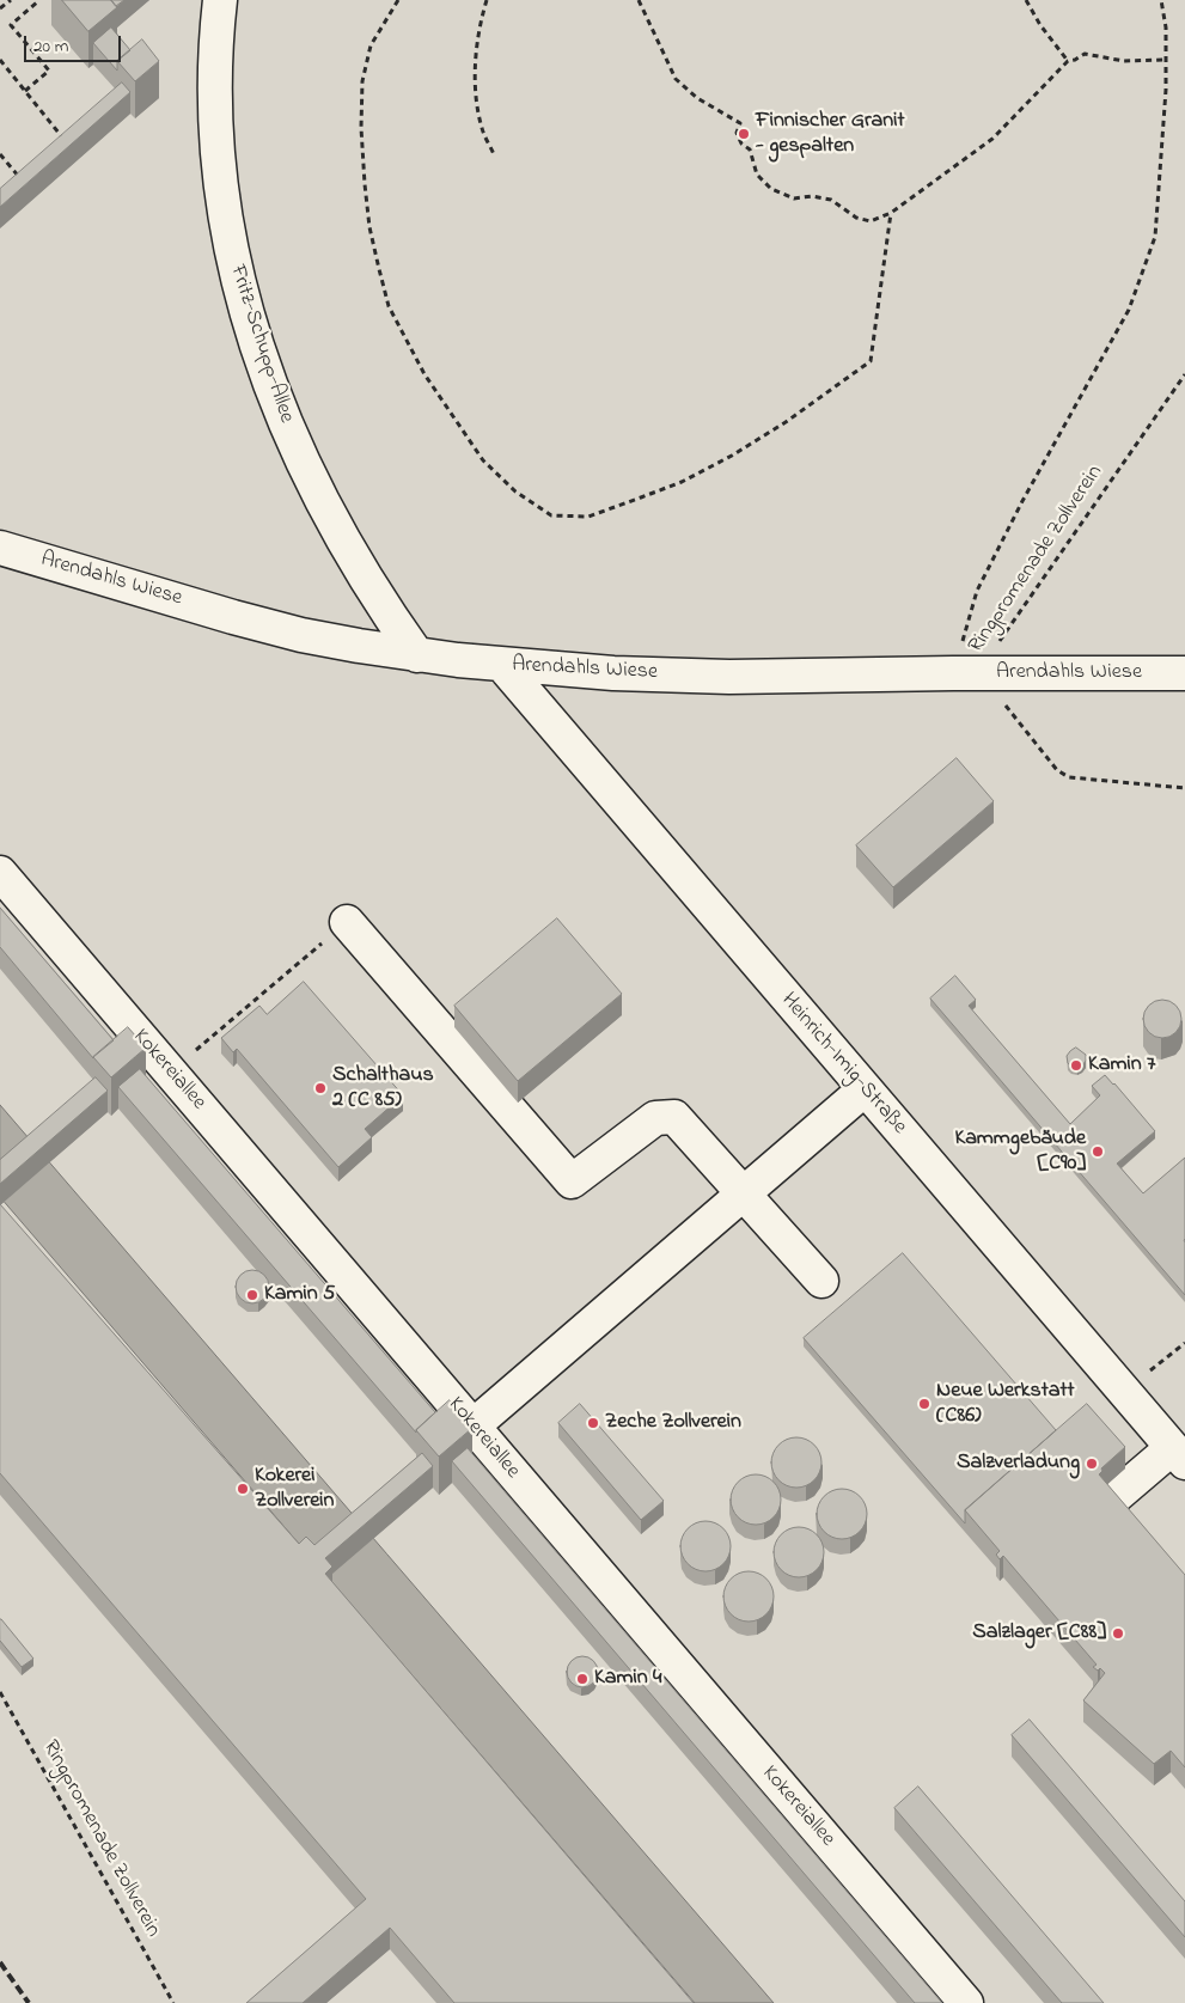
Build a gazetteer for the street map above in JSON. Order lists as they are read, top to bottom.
{
  "streets": {
    "street": [
      "Fritz-Schupp-Allee",
      "Arendahls Wiese",
      "Heinrich-Imig-Straße",
      "Kokereiallee"
    ],
    "path": ["Ringpromenade Zollverein"]
  },
  "crossings": [
    ["Fritz-Schupp-Allee", "Arendahls Wiese"],
    ["Ringpromenade Zollverein", "Arendahls Wiese"],
    ["Arendahls Wiese", "Heinrich-Imig-Straße"]
  ],
  "places": [
    "Finnischer Granit - gespalten",
    "Kamin 7",
    "Schalthaus 2 (C 85)",
    "Kammgebäude [C90]",
    "Kamin 5",
    "Neue Werkstatt (C86)",
    "Zeche Zollverein",
    "Salzverladung",
    "Kokerei Zollverein",
    "Salzlager [C88]",
    "Kamin 4"
  ],
  "scale_bar": "20 m"
}
